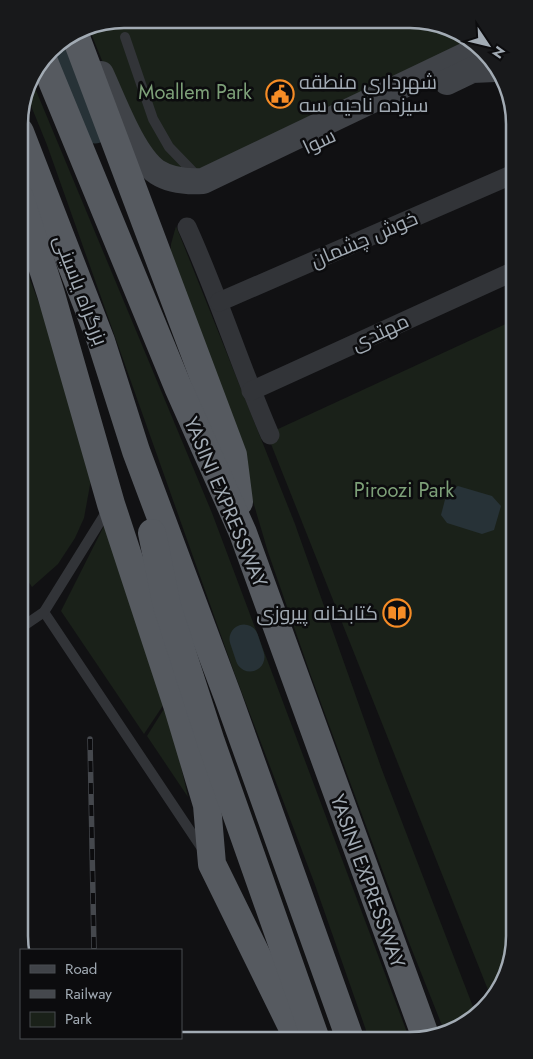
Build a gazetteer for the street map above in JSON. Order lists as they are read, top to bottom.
{
  "streets": {
    "highway": ["بزرگراه یاسینی", "YASINI EXPRESSWAY"],
    "main road": ["سوا"],
    "street": ["خوش چشمان", "مهتدی"]
  },
  "parks": ["Moallem Park", "Piroozi Park"],
  "places": {
    "public building": ["شهرداری منطقه سیزده ناحیه سه"],
    "library": ["کتابخانه پیروزی"]
  },
  "legend": ["Road", "Railway", "Park"],
  "north": "bottom right"
}
